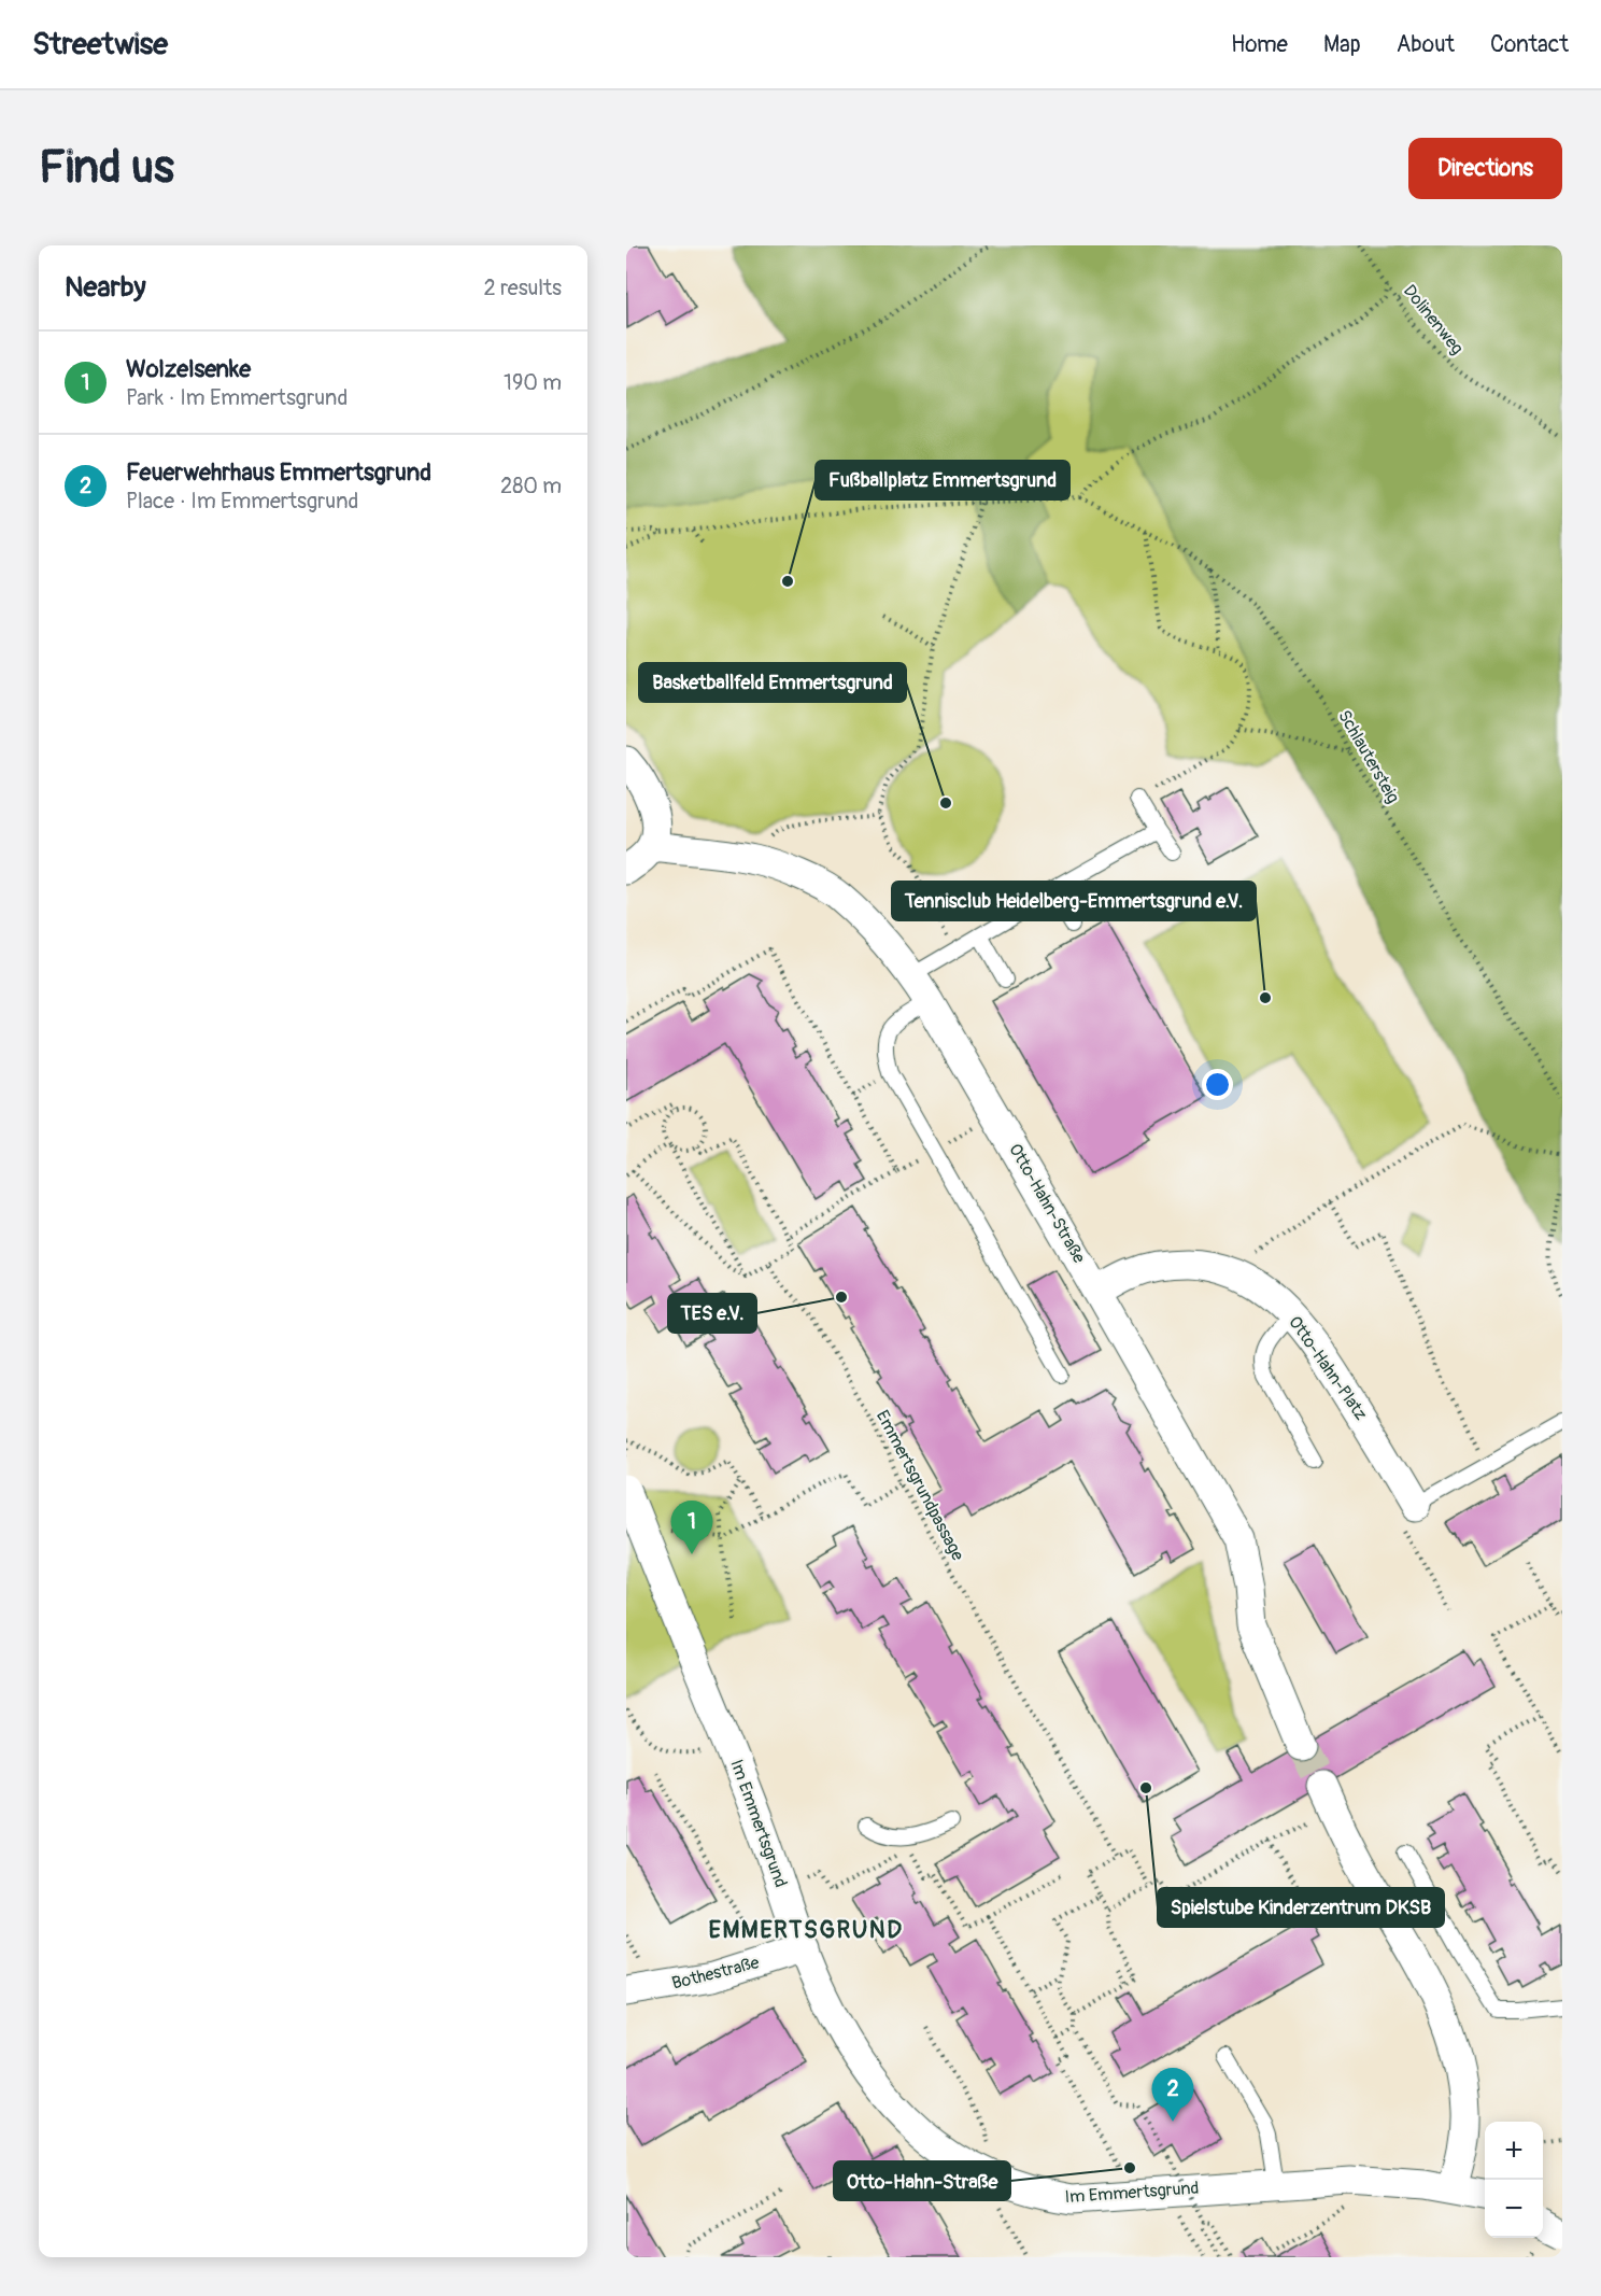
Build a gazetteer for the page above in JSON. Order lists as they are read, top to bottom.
{
  "streets": {
    "street": [
      "Otto-Hahn-Straße",
      "Otto-Hahn-Platz",
      "Im Emmertsgrund",
      "Bothestraße"
    ],
    "path": ["Dolinenweg", "Schlautersteig", "Emmertsgrundpassage"]
  },
  "crossings": [
    ["Otto-Hahn-Straße", "Otto-Hahn-Platz"],
    ["Im Emmertsgrund", "Bothestraße"]
  ],
  "districts": ["EMMERTSGRUND"],
  "places": [
    "Fußballplatz Emmertsgrund",
    "Basketballfeld Emmertsgrund",
    "Tennisclub Heidelberg-Emmertsgrund e.V.",
    "TES e.V.",
    "Spielstube Kinderzentrum DKSB",
    "Otto-Hahn-Straße"
  ],
  "page": {
    "header": "Streetwise",
    "nav": [
      "Home",
      "Map",
      "About",
      "Contact"
    ],
    "buttons": "Directions",
    "title": "Find us",
    "heading": ["Nearby", "2 results"],
    "list": [
      {
        "mark": "1",
        "name": "Wolzelsenke",
        "note": "Park · Im Emmertsgrund",
        "value": "190 m"
      },
      {
        "mark": "2",
        "name": "Feuerwehrhaus Emmertsgrund",
        "note": "Place · Im Emmertsgrund",
        "value": "280 m"
      }
    ],
    "pins": ["1", "2"],
    "map_buttons": ["+", "−"]
  }
}
